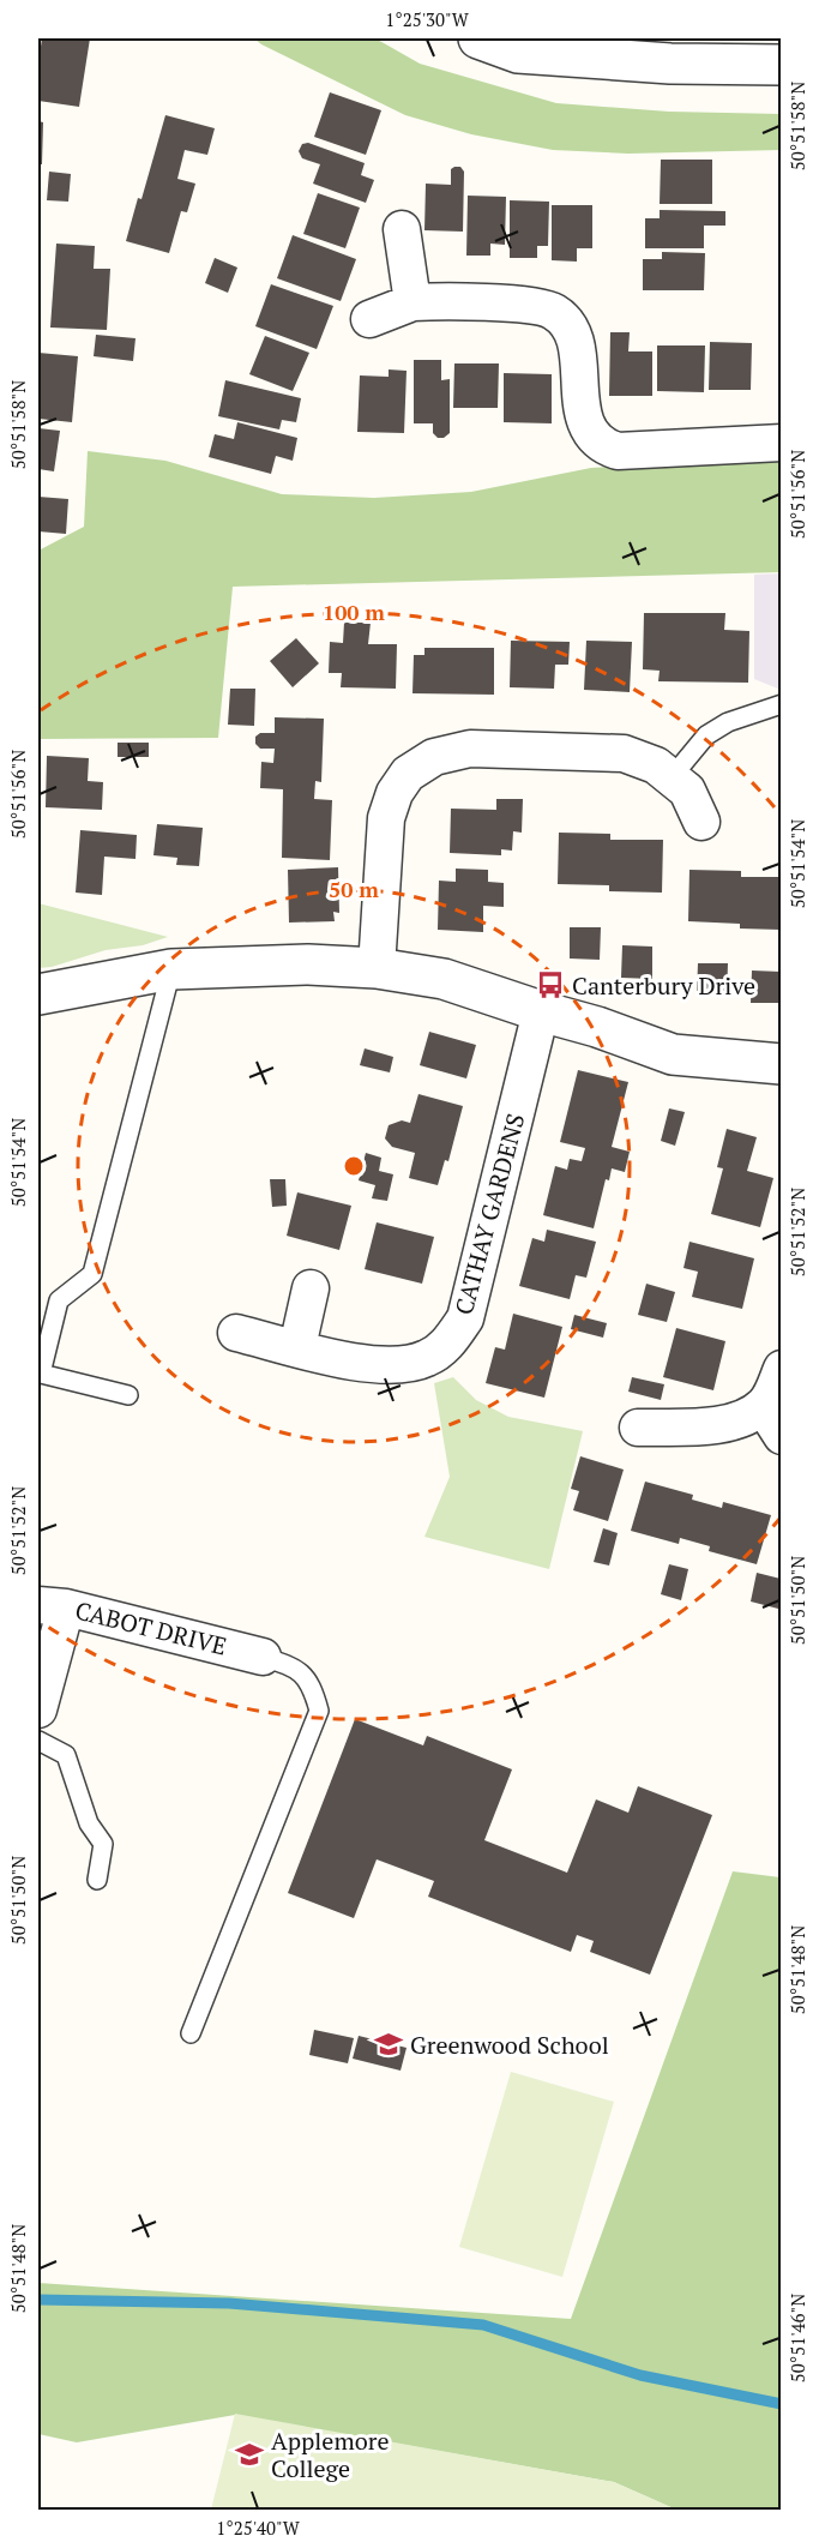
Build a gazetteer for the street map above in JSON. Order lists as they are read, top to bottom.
{
  "streets": {
    "street": ["CATHAY GARDENS", "CABOT DRIVE"]
  },
  "places": {
    "bus stop": ["Canterbury Drive"],
    "school or university": ["Greenwood School", "Applemore College"]
  },
  "coordinates": [
    "1°25'30\"W",
    "50°51'58\"N",
    "50°51'56\"N",
    "50°51'54\"N",
    "50°51'52\"N",
    "50°51'50\"N",
    "50°51'48\"N",
    "50°51'46\"N",
    "1°25'40\"W"
  ],
  "rings": ["100 m", "50 m"]
}
